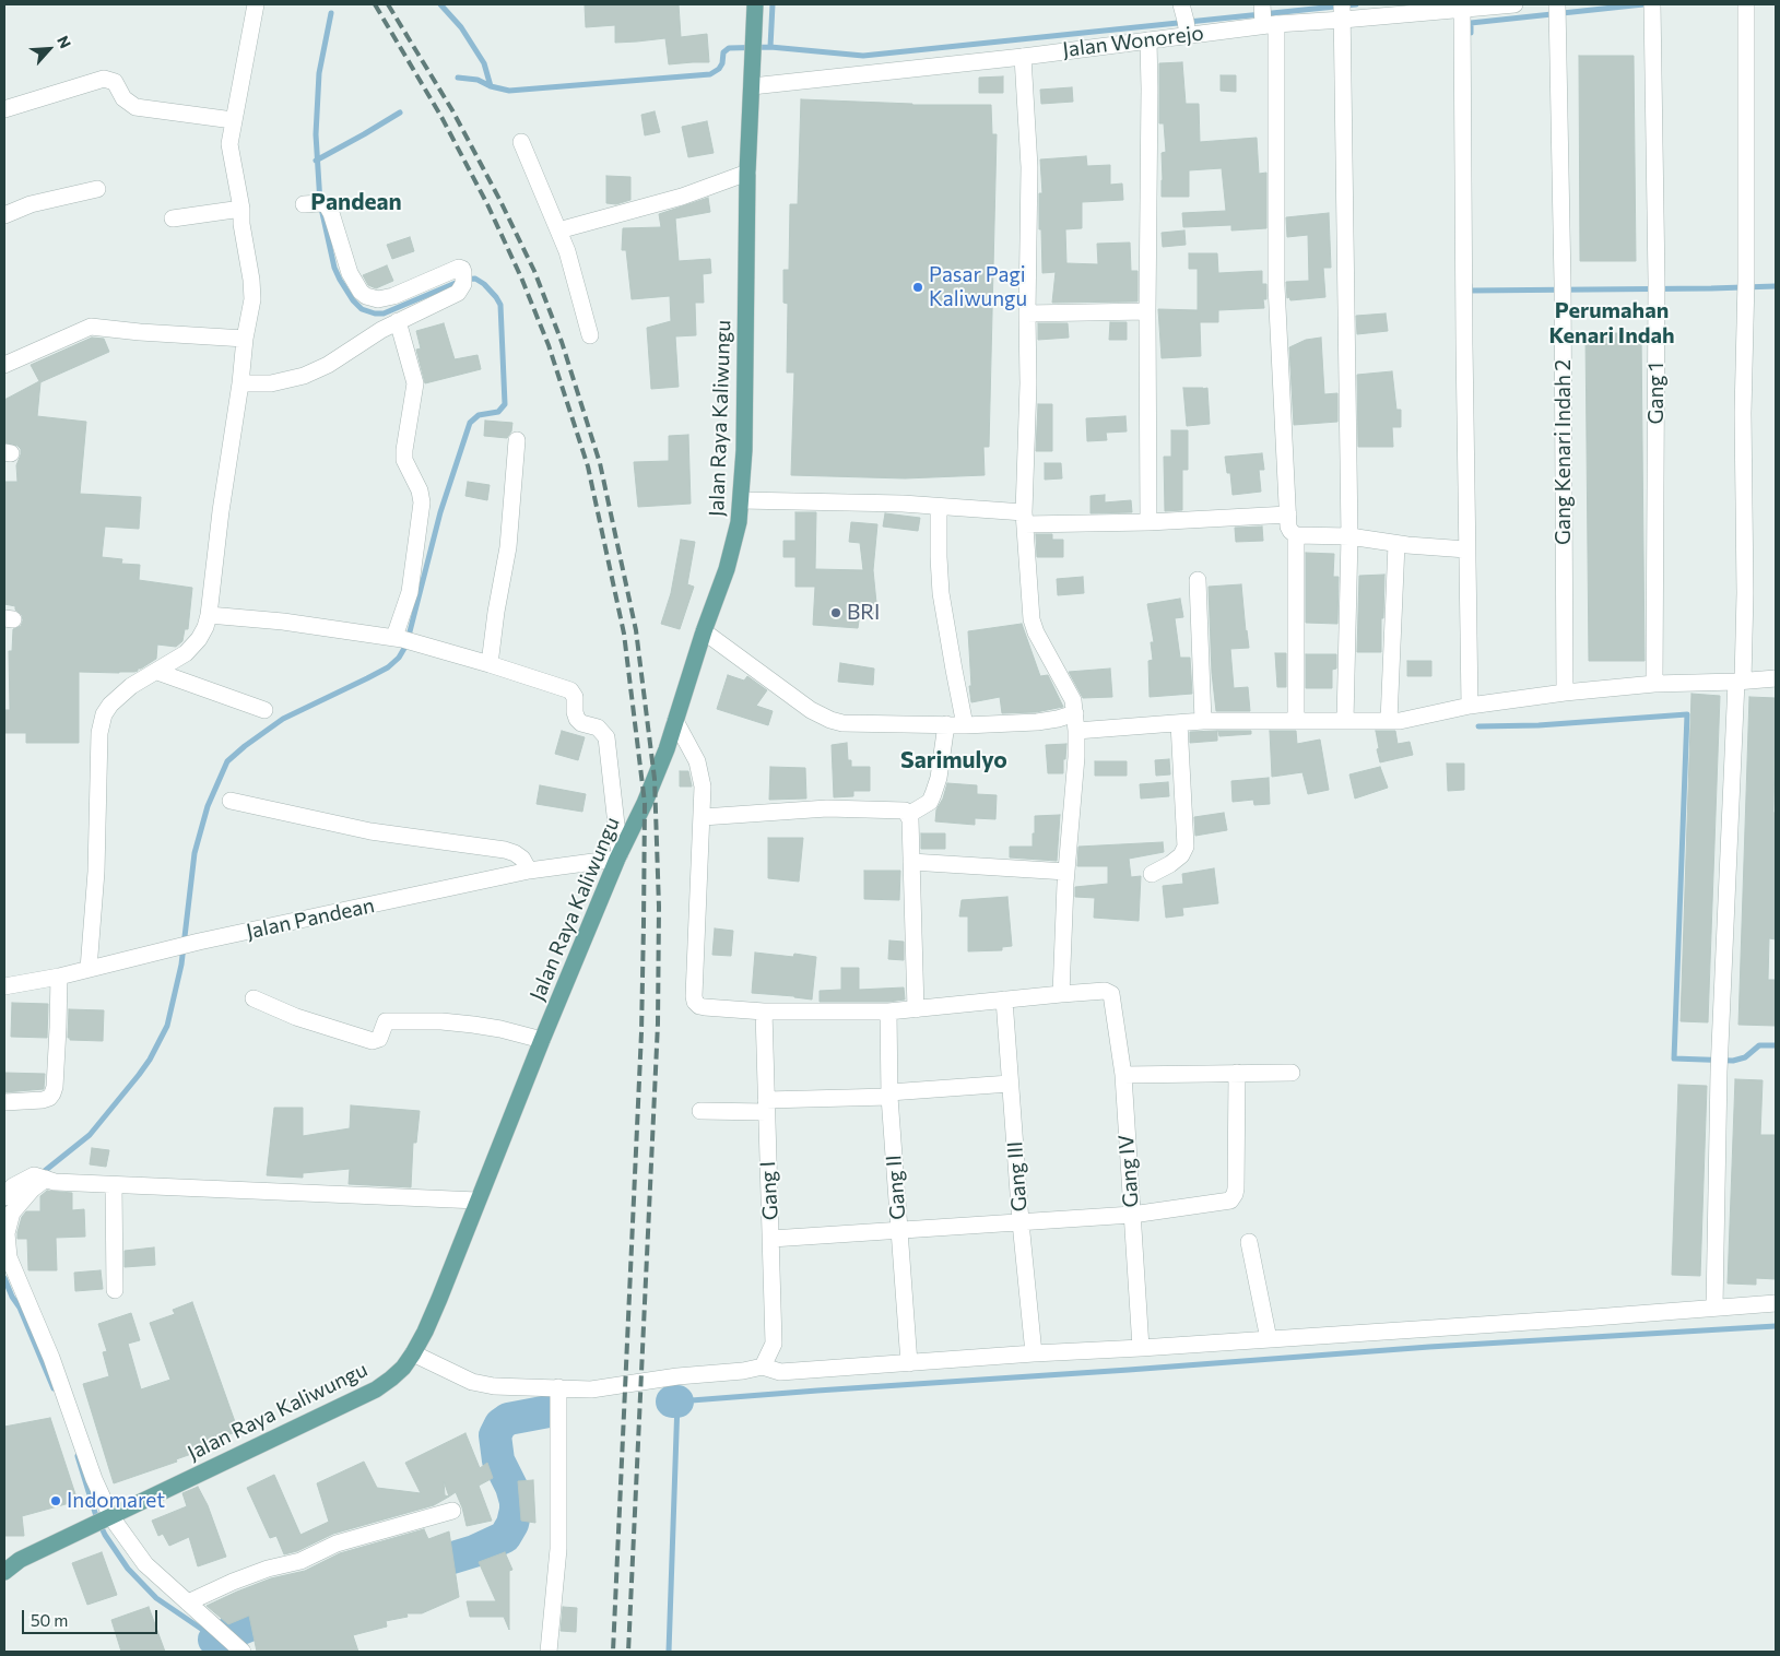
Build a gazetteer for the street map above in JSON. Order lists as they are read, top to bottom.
{
  "streets": {
    "main road": ["Jalan Raya Kaliwungu"],
    "street": [
      "Jalan Wonorejo",
      "Gang 1",
      "Gang Kenari Indah 2",
      "Jalan Pandean",
      "Gang IV",
      "Gang III",
      "Gang II",
      "Gang I"
    ]
  },
  "crossings": [
    ["Jalan Wonorejo", "Jalan Raya Kaliwungu"],
    ["Jalan Raya Kaliwungu", "Jalan Pandean"]
  ],
  "districts": ["Pandean", "Perumahan Kenari Indah", "Sarimulyo"],
  "places": ["Pasar Pagi Kaliwungu", "BRI", "Indomaret"],
  "scale_bar": "50 m",
  "north": "top right"
}
